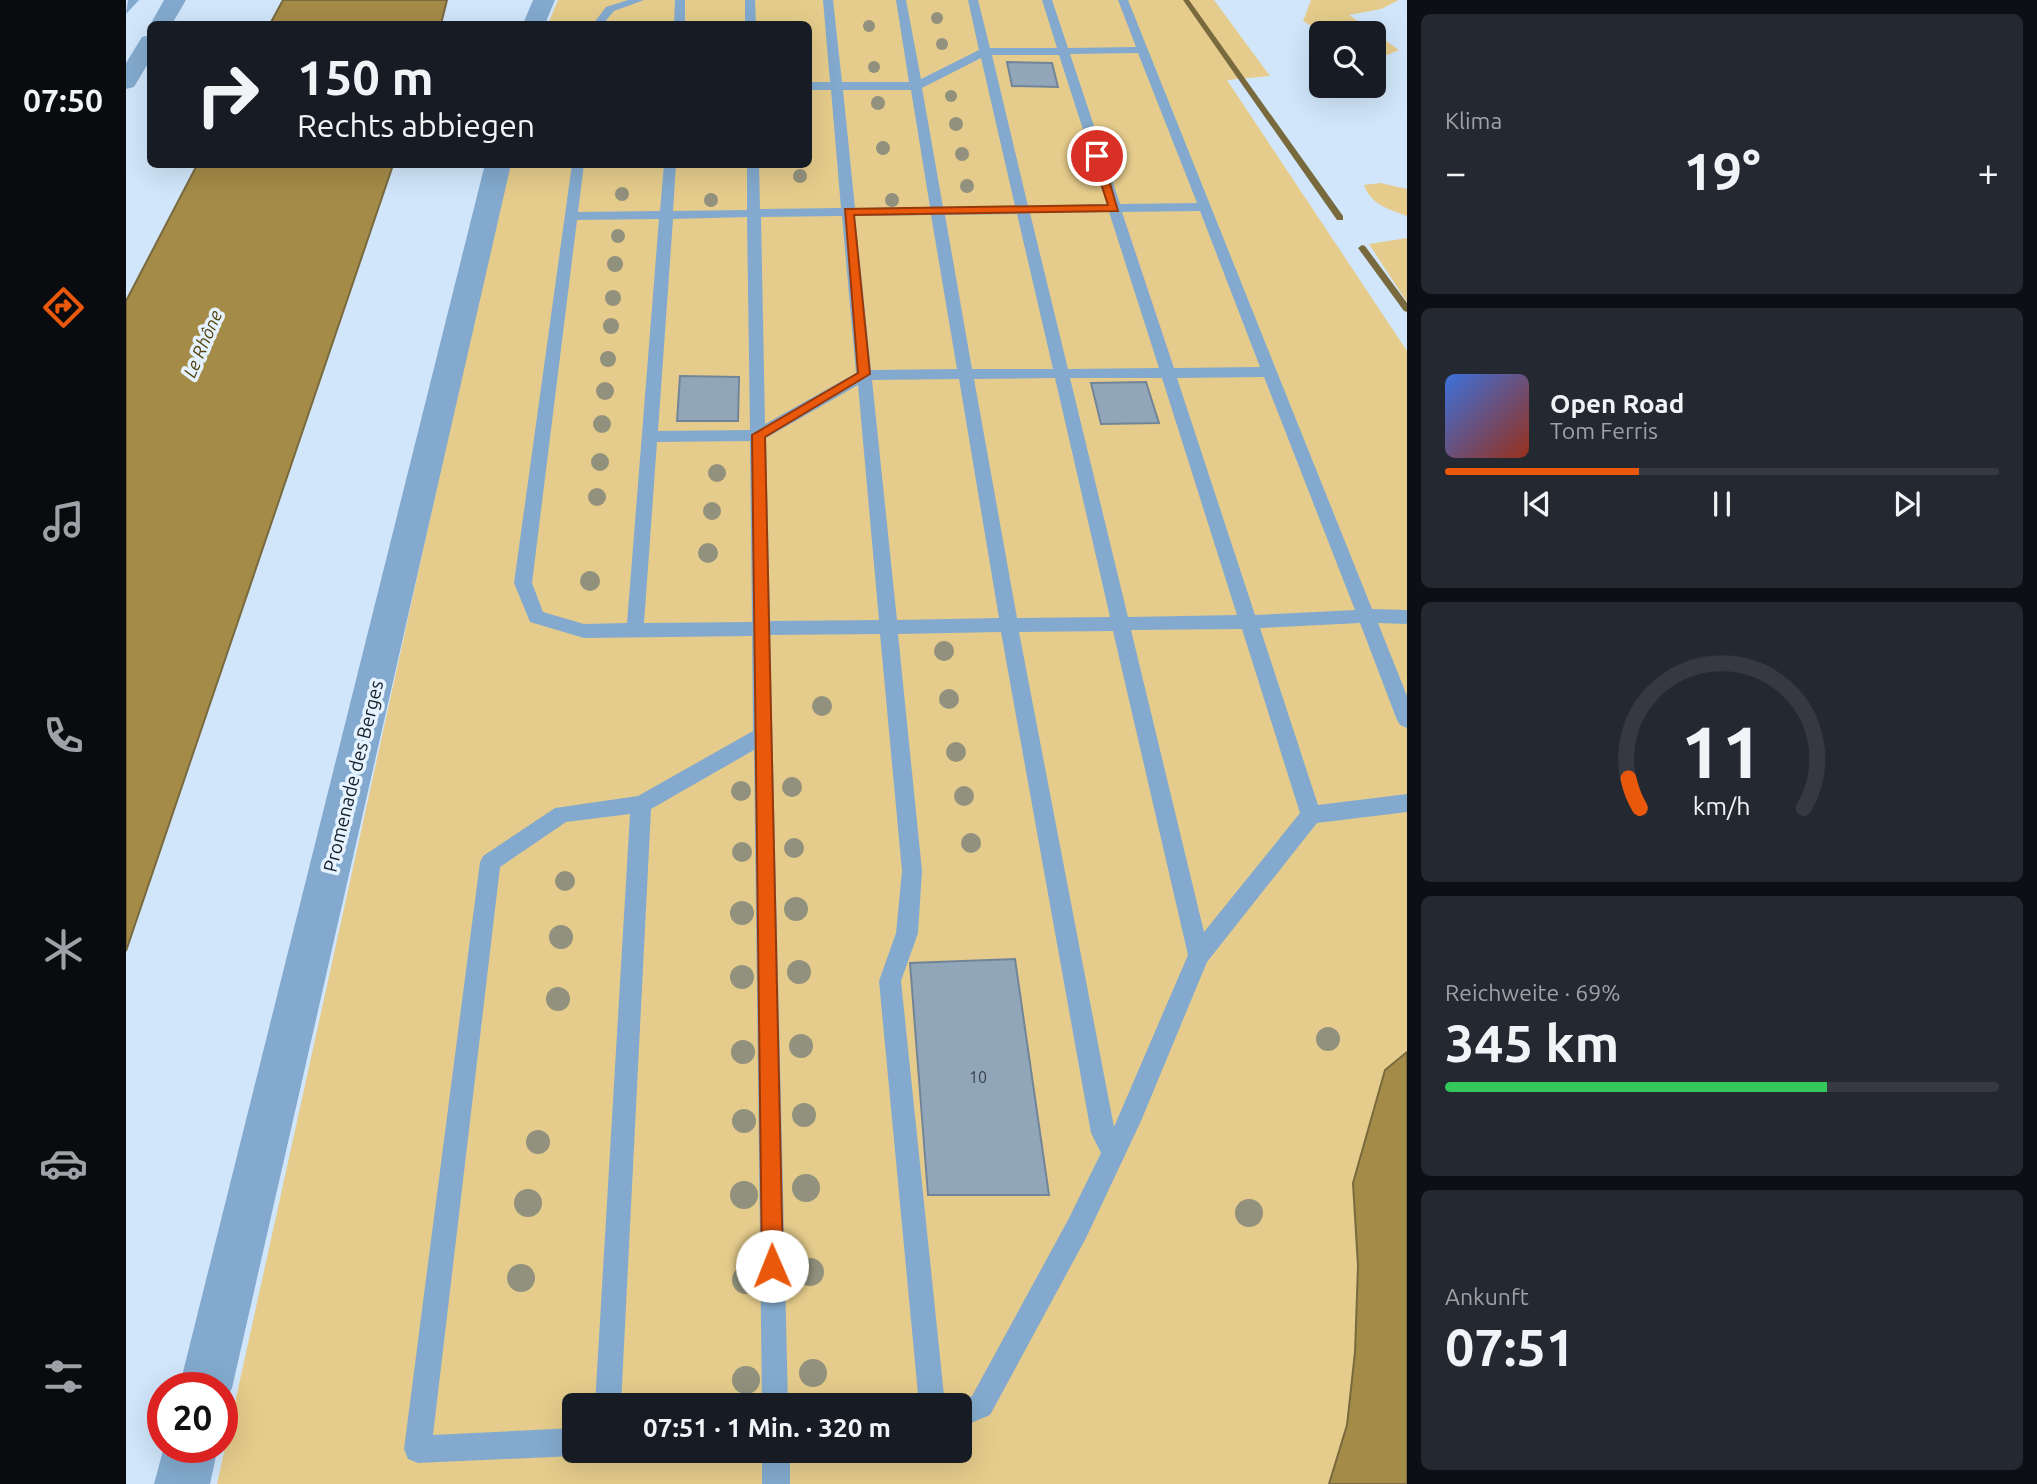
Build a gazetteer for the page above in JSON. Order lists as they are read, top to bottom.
{
  "streets": {
    "street": ["Promenade des Berges"]
  },
  "water": ["Le Rhône"],
  "house_numbers": ["10"],
  "page": {
    "tabs": "07:50",
    "tile": [
      "Klima",
      ["Reichweite · 69%", "345 km"],
      ["Ankunft", "07:51"]
    ],
    "turn": ["150 m", "Rechts abbiegen"],
    "heat": ["−", "19°", "+"],
    "song": ["Open Road", "Tom Ferris"],
    "limit": "20",
    "trip": "07:51 · 1 Min. · 320 m",
    "gauge": ["11", "km/h"]
  }
}
